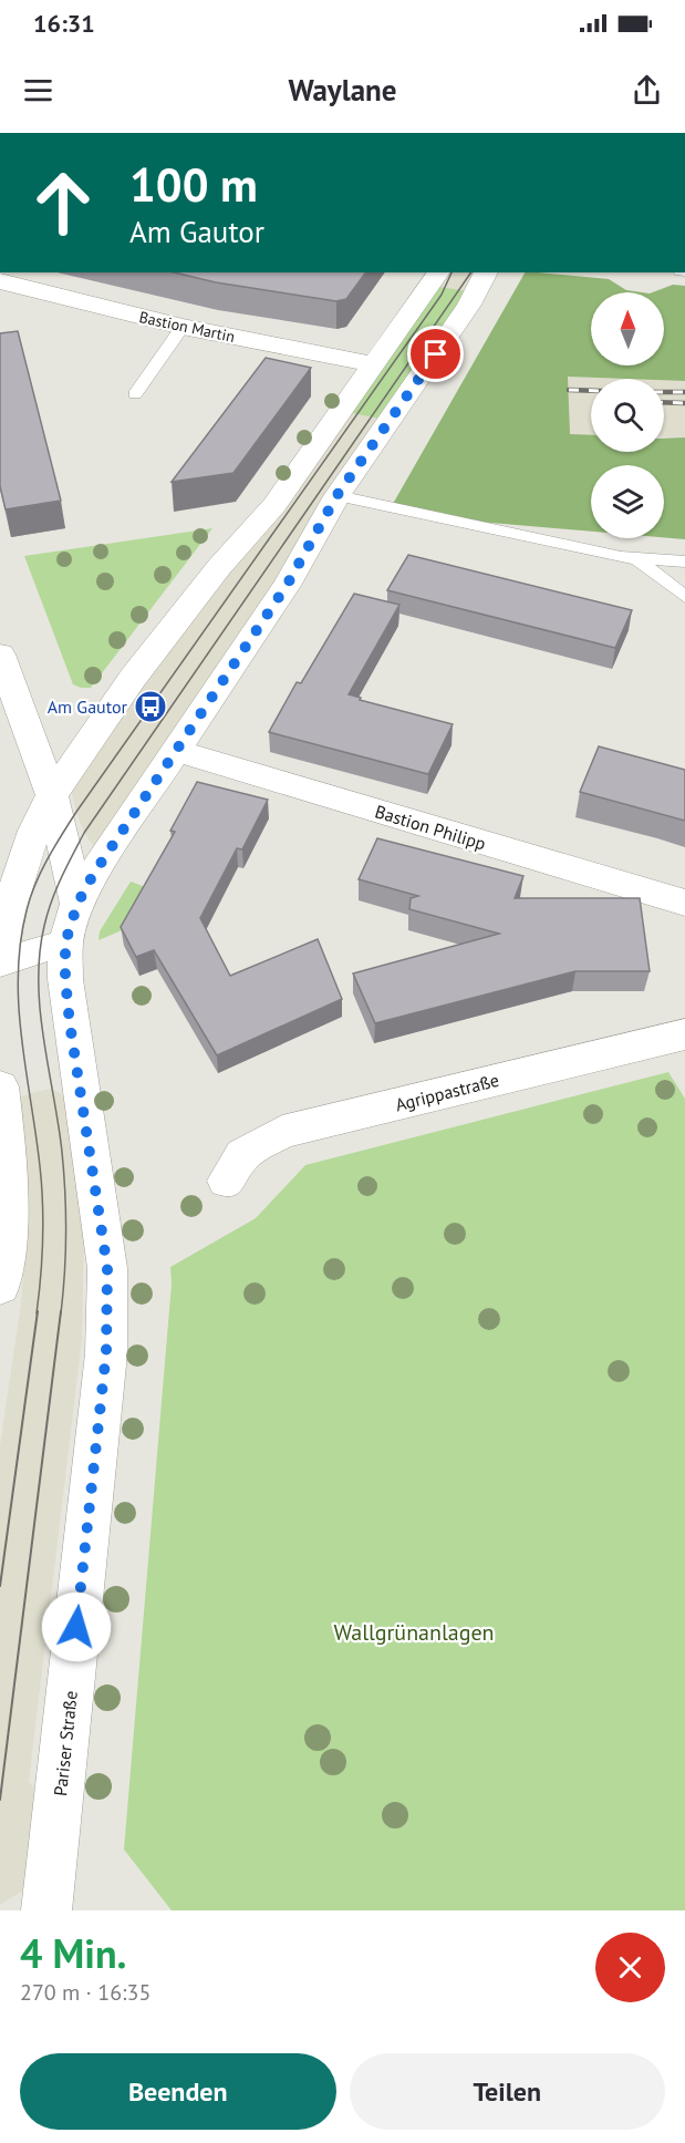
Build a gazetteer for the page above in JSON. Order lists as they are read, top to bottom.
{
  "streets": {
    "street": [
      "Bastion Martin",
      "Bastion Philipp",
      "Agrippastraße",
      "Pariser Straße"
    ]
  },
  "parks": ["Wallgrünanlagen"],
  "places": {
    "bus stop": ["Am Gautor"]
  },
  "north": "top",
  "page": {
    "status": "16:31",
    "header": "Waylane",
    "turn": ["100 m", "Am Gautor"],
    "heading": ["4 Min.", "270 m · 16:35"],
    "buttons": ["Beenden", "Teilen"]
  }
}
